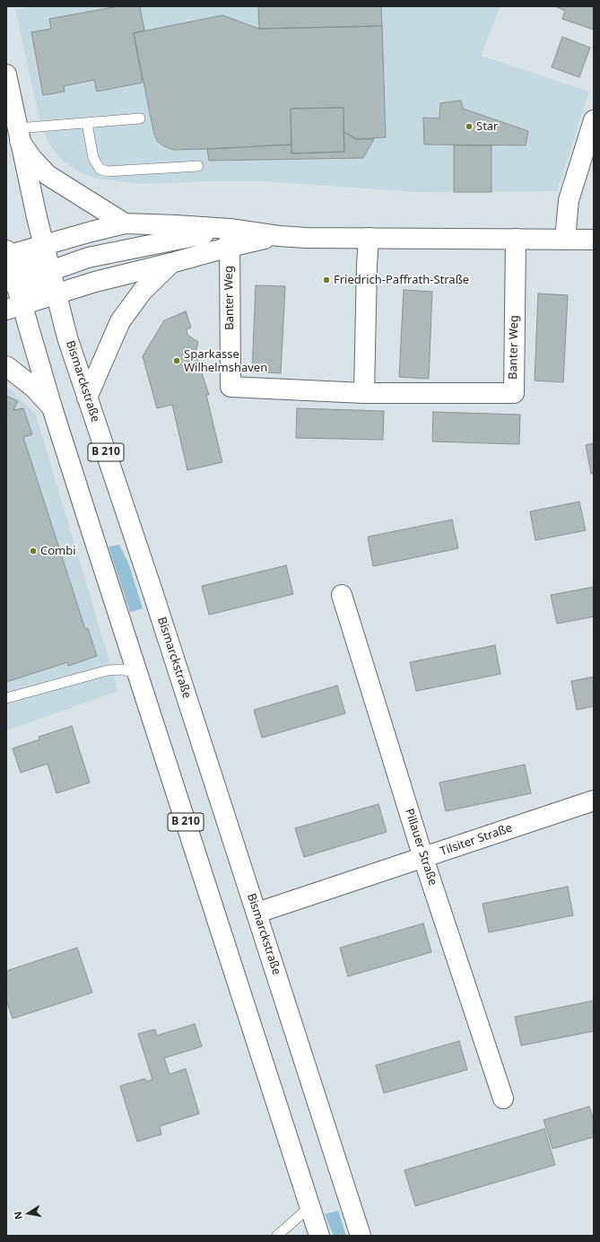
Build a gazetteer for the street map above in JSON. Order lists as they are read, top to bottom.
{
  "streets": {
    "main road": [
      "Banter Weg",
      "Bismarckstraße",
      "B 210",
      "Tilsiter Straße",
      "Pillauer Straße"
    ]
  },
  "crossings": [
    ["Banter Weg", "Bismarckstraße"],
    ["Banter Weg", "B 210"],
    ["Bismarckstraße", "Tilsiter Straße"],
    ["Tilsiter Straße", "Pillauer Straße"]
  ],
  "places": [
    "Star",
    "Friedrich-Paffrath-Straße",
    "Sparkasse Wilhelmshaven",
    "Combi"
  ],
  "north": "left"
}
